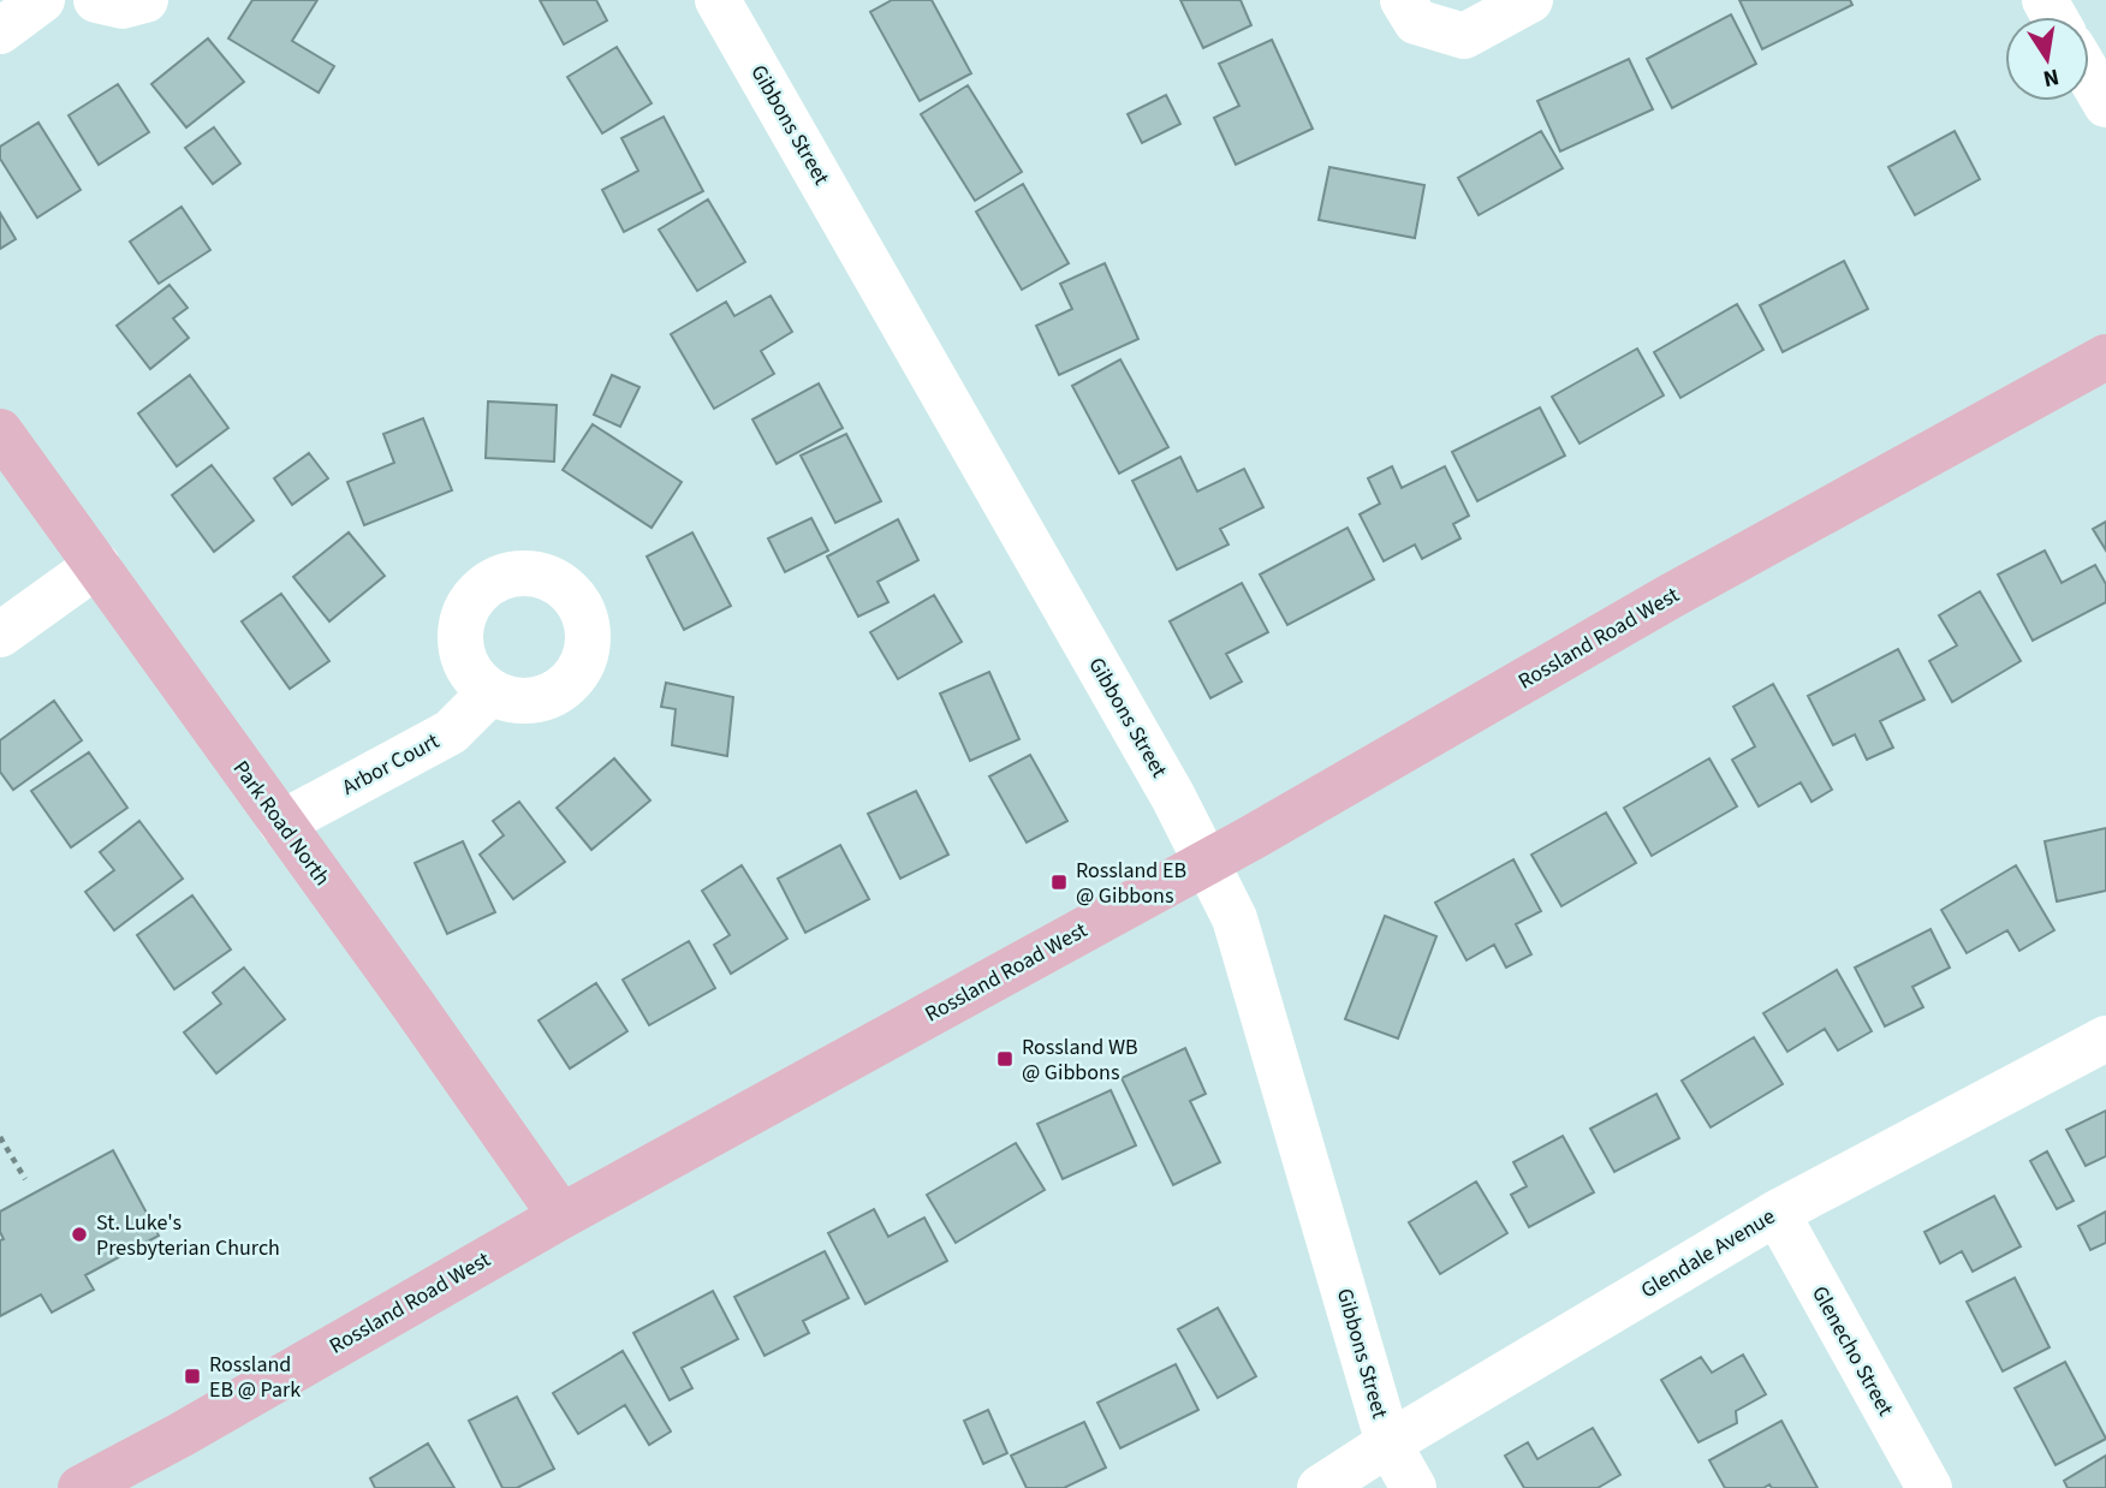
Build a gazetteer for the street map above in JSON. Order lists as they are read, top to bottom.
{
  "streets": {
    "main road": ["Rossland Road West", "Park Road North"],
    "street": [
      "Gibbons Street",
      "Arbor Court",
      "Glendale Avenue",
      "Glenecho Street"
    ]
  },
  "crossings": [
    ["Gibbons Street", "Rossland Road West"],
    ["Gibbons Street", "Glendale Avenue"],
    ["Rossland Road West", "Park Road North"],
    ["Arbor Court", "Park Road North"],
    ["Glendale Avenue", "Glenecho Street"]
  ],
  "places": {
    "transit": ["Rossland EB @ Gibbons", "Rossland WB @ Gibbons", "Rossland EB @ Park"],
    "other": ["St. Luke's Presbyterian Church"]
  },
  "north": "bottom"
}
